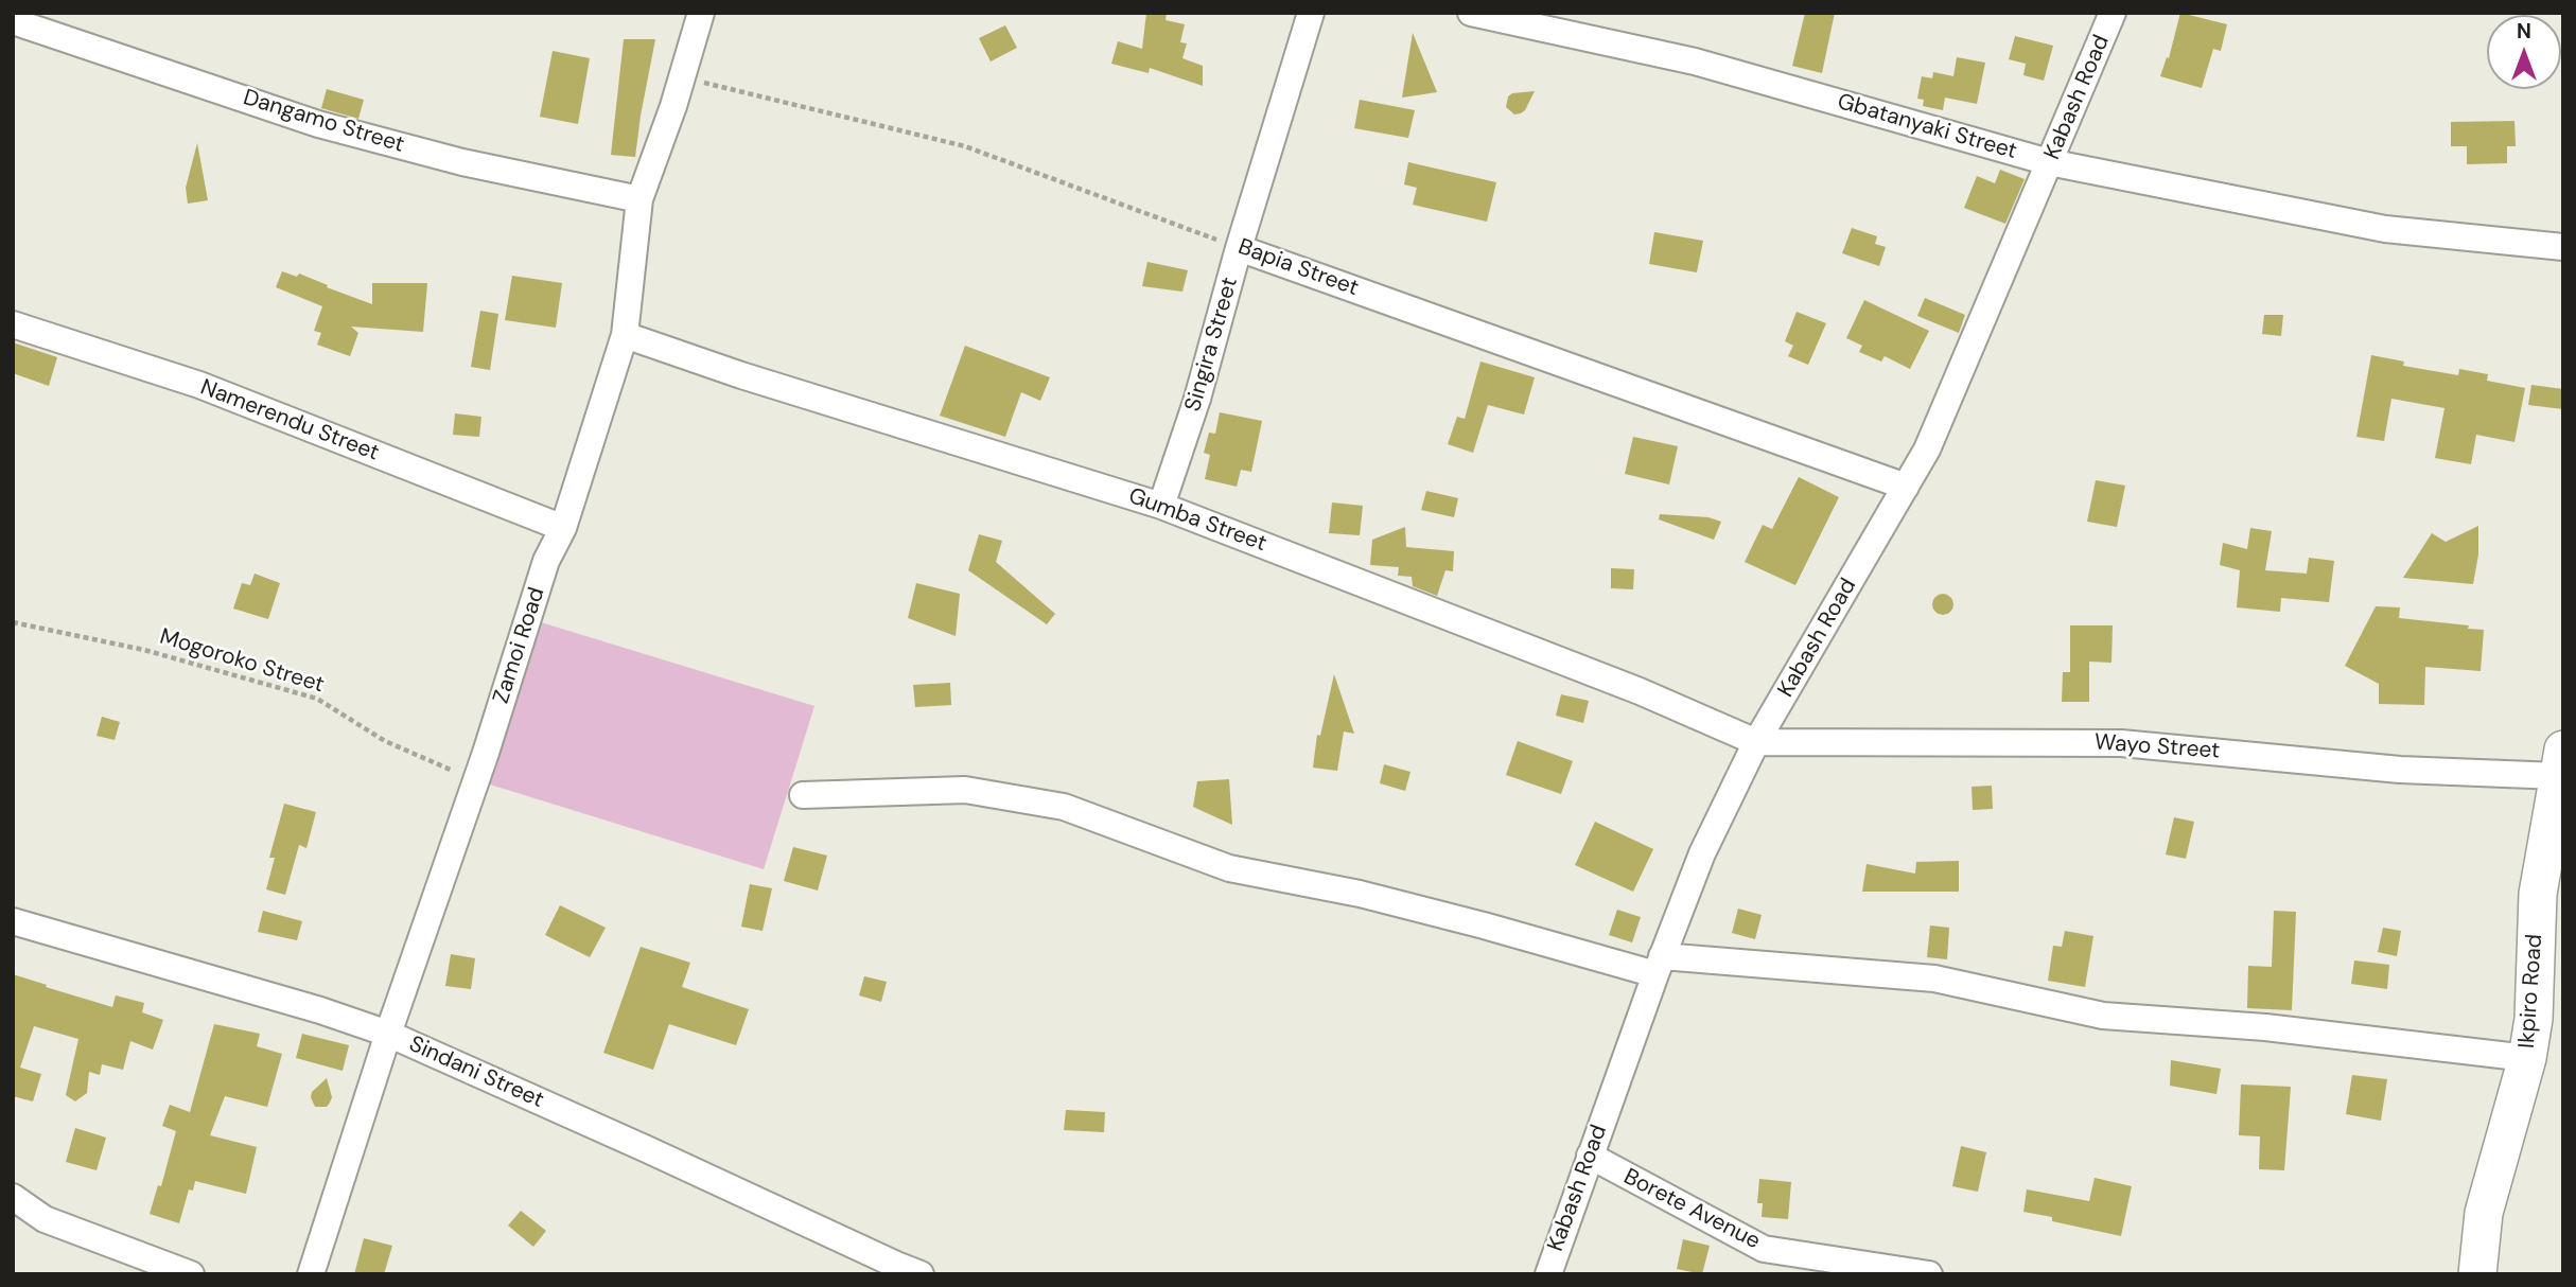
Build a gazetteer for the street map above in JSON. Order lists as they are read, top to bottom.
{
  "streets": {
    "street": [
      "Kabash Road",
      "Dangamo Street",
      "Gbatanyaki Street",
      "Bapia Street",
      "Singira Street",
      "Namerendu Street",
      "Gumba Street",
      "Zamoi Road",
      "Wayo Street",
      "Ikpiro Road",
      "Sindani Street",
      "Borete Avenue"
    ],
    "path": ["Mogoroko Street"]
  },
  "crossings": [
    ["Kabash Road", "Gbatanyaki Street"],
    ["Kabash Road", "Bapia Street"],
    ["Kabash Road", "Gumba Street"],
    ["Kabash Road", "Wayo Street"],
    ["Kabash Road", "Borete Avenue"],
    ["Dangamo Street", "Zamoi Road"],
    ["Bapia Street", "Singira Street"],
    ["Bapia Street", "Zamoi Road"],
    ["Singira Street", "Gumba Street"],
    ["Namerendu Street", "Zamoi Road"],
    ["Gumba Street", "Zamoi Road"],
    ["Gumba Street", "Wayo Street"],
    ["Zamoi Road", "Mogoroko Street"],
    ["Zamoi Road", "Sindani Street"],
    ["Wayo Street", "Ikpiro Road"]
  ],
  "north": "top"
}
